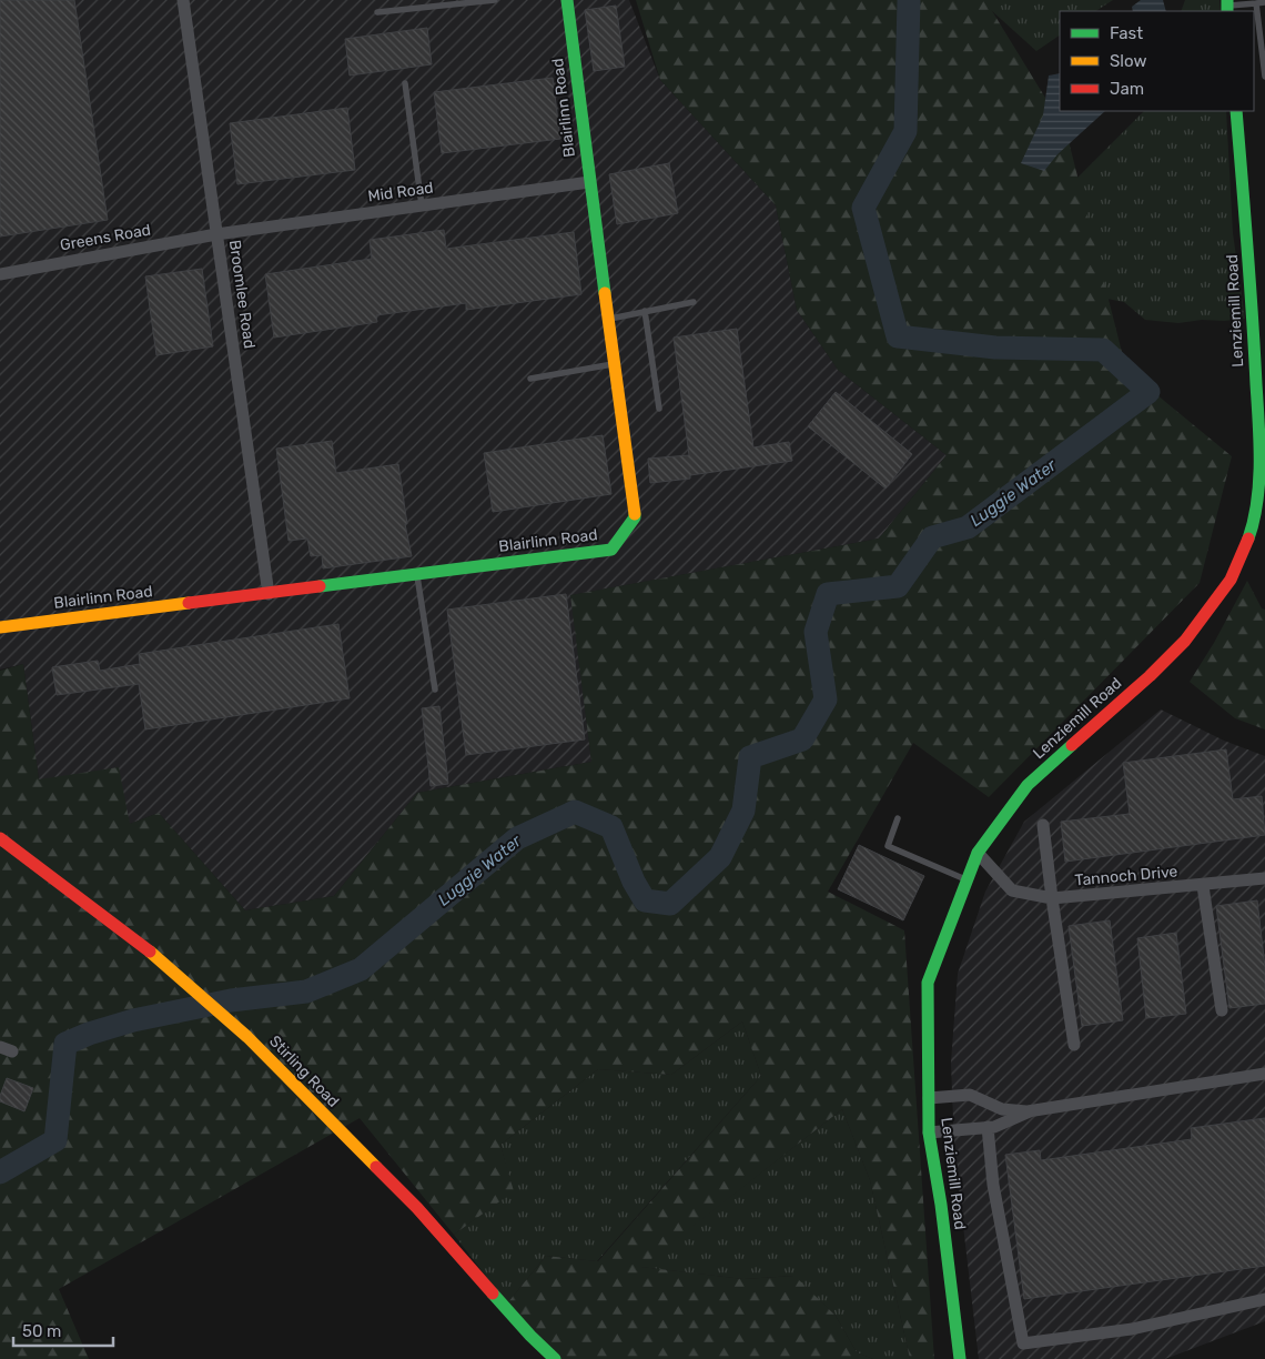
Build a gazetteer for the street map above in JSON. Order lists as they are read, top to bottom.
{
  "streets": {
    "main road": ["Blairlinn Road", "Lenziemill Road", "Stirling Road"],
    "street": [
      "Mid Road",
      "Greens Road",
      "Broomlee Road",
      "Tannoch Drive"
    ]
  },
  "crossings": [
    ["Blairlinn Road", "Mid Road"],
    ["Blairlinn Road", "Broomlee Road"],
    ["Mid Road", "Greens Road"],
    ["Mid Road", "Broomlee Road"],
    ["Greens Road", "Broomlee Road"],
    ["Lenziemill Road", "Tannoch Drive"]
  ],
  "water": ["Luggie Water"],
  "legend": ["Fast", "Slow", "Jam"],
  "scale_bar": "50 m"
}
